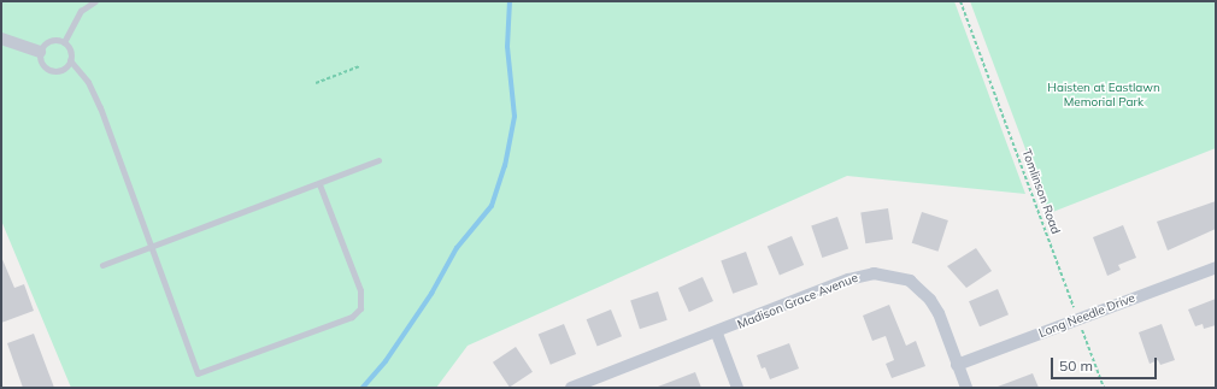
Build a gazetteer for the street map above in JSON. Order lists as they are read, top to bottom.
{
  "streets": {
    "street": ["Madison Grace Avenue", "Long Needle Drive"],
    "path": ["Tomlinson Road"]
  },
  "crossings": [
    ["Tomlinson Road", "Long Needle Drive"],
    ["Madison Grace Avenue", "Long Needle Drive"]
  ],
  "parks": ["Haisten at Eastlawn Memorial Park"],
  "scale_bar": "50 m"
}
